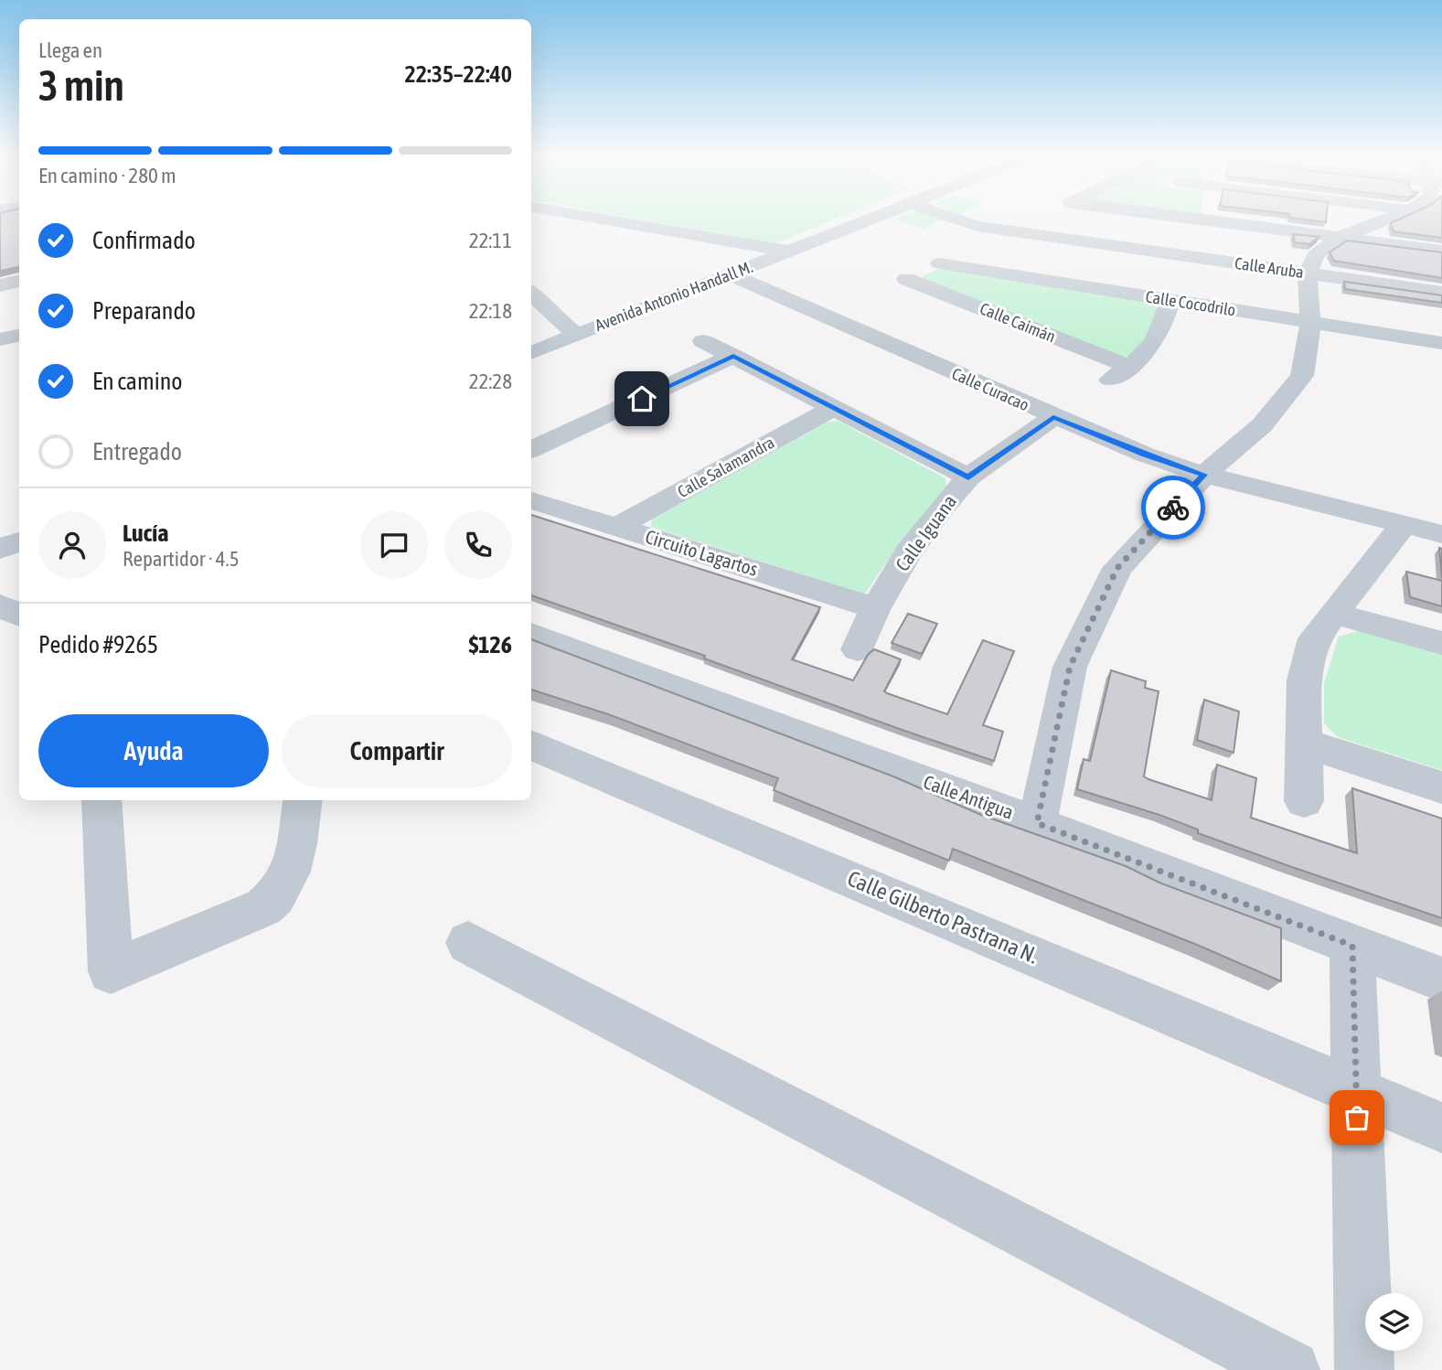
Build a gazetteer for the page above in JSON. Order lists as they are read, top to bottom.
{
  "streets": {
    "street": [
      "Calle Aruba",
      "Avenida Antonio Handall M.",
      "Calle Cocodrilo",
      "Calle Caimán",
      "Calle Curacao",
      "Calle Salamandra",
      "Calle Iguana",
      "Circuito Lagartos",
      "Calle Antigua",
      "Calle Gilberto Pastrana N."
    ]
  },
  "crossings": [
    ["Avenida Antonio Handall M.", "Calle Curacao"],
    ["Calle Cocodrilo", "Calle Caimán"],
    ["Calle Curacao", "Calle Iguana"],
    ["Calle Salamandra", "Circuito Lagartos"],
    ["Calle Iguana", "Circuito Lagartos"]
  ],
  "page": {
    "heading": ["3 min", "Llega en", "22:35–22:40"],
    "panel": [
      "Lucía",
      "Repartidor · 4.5",
      "Pedido #9265",
      "$126"
    ],
    "bar": "En camino · 280 m",
    "list": [
      ["Confirmado", "22:11"],
      ["Preparando", "22:18"],
      ["En camino", "22:28"],
      "Entregado"
    ],
    "buttons": ["Ayuda", "Compartir"]
  }
}
